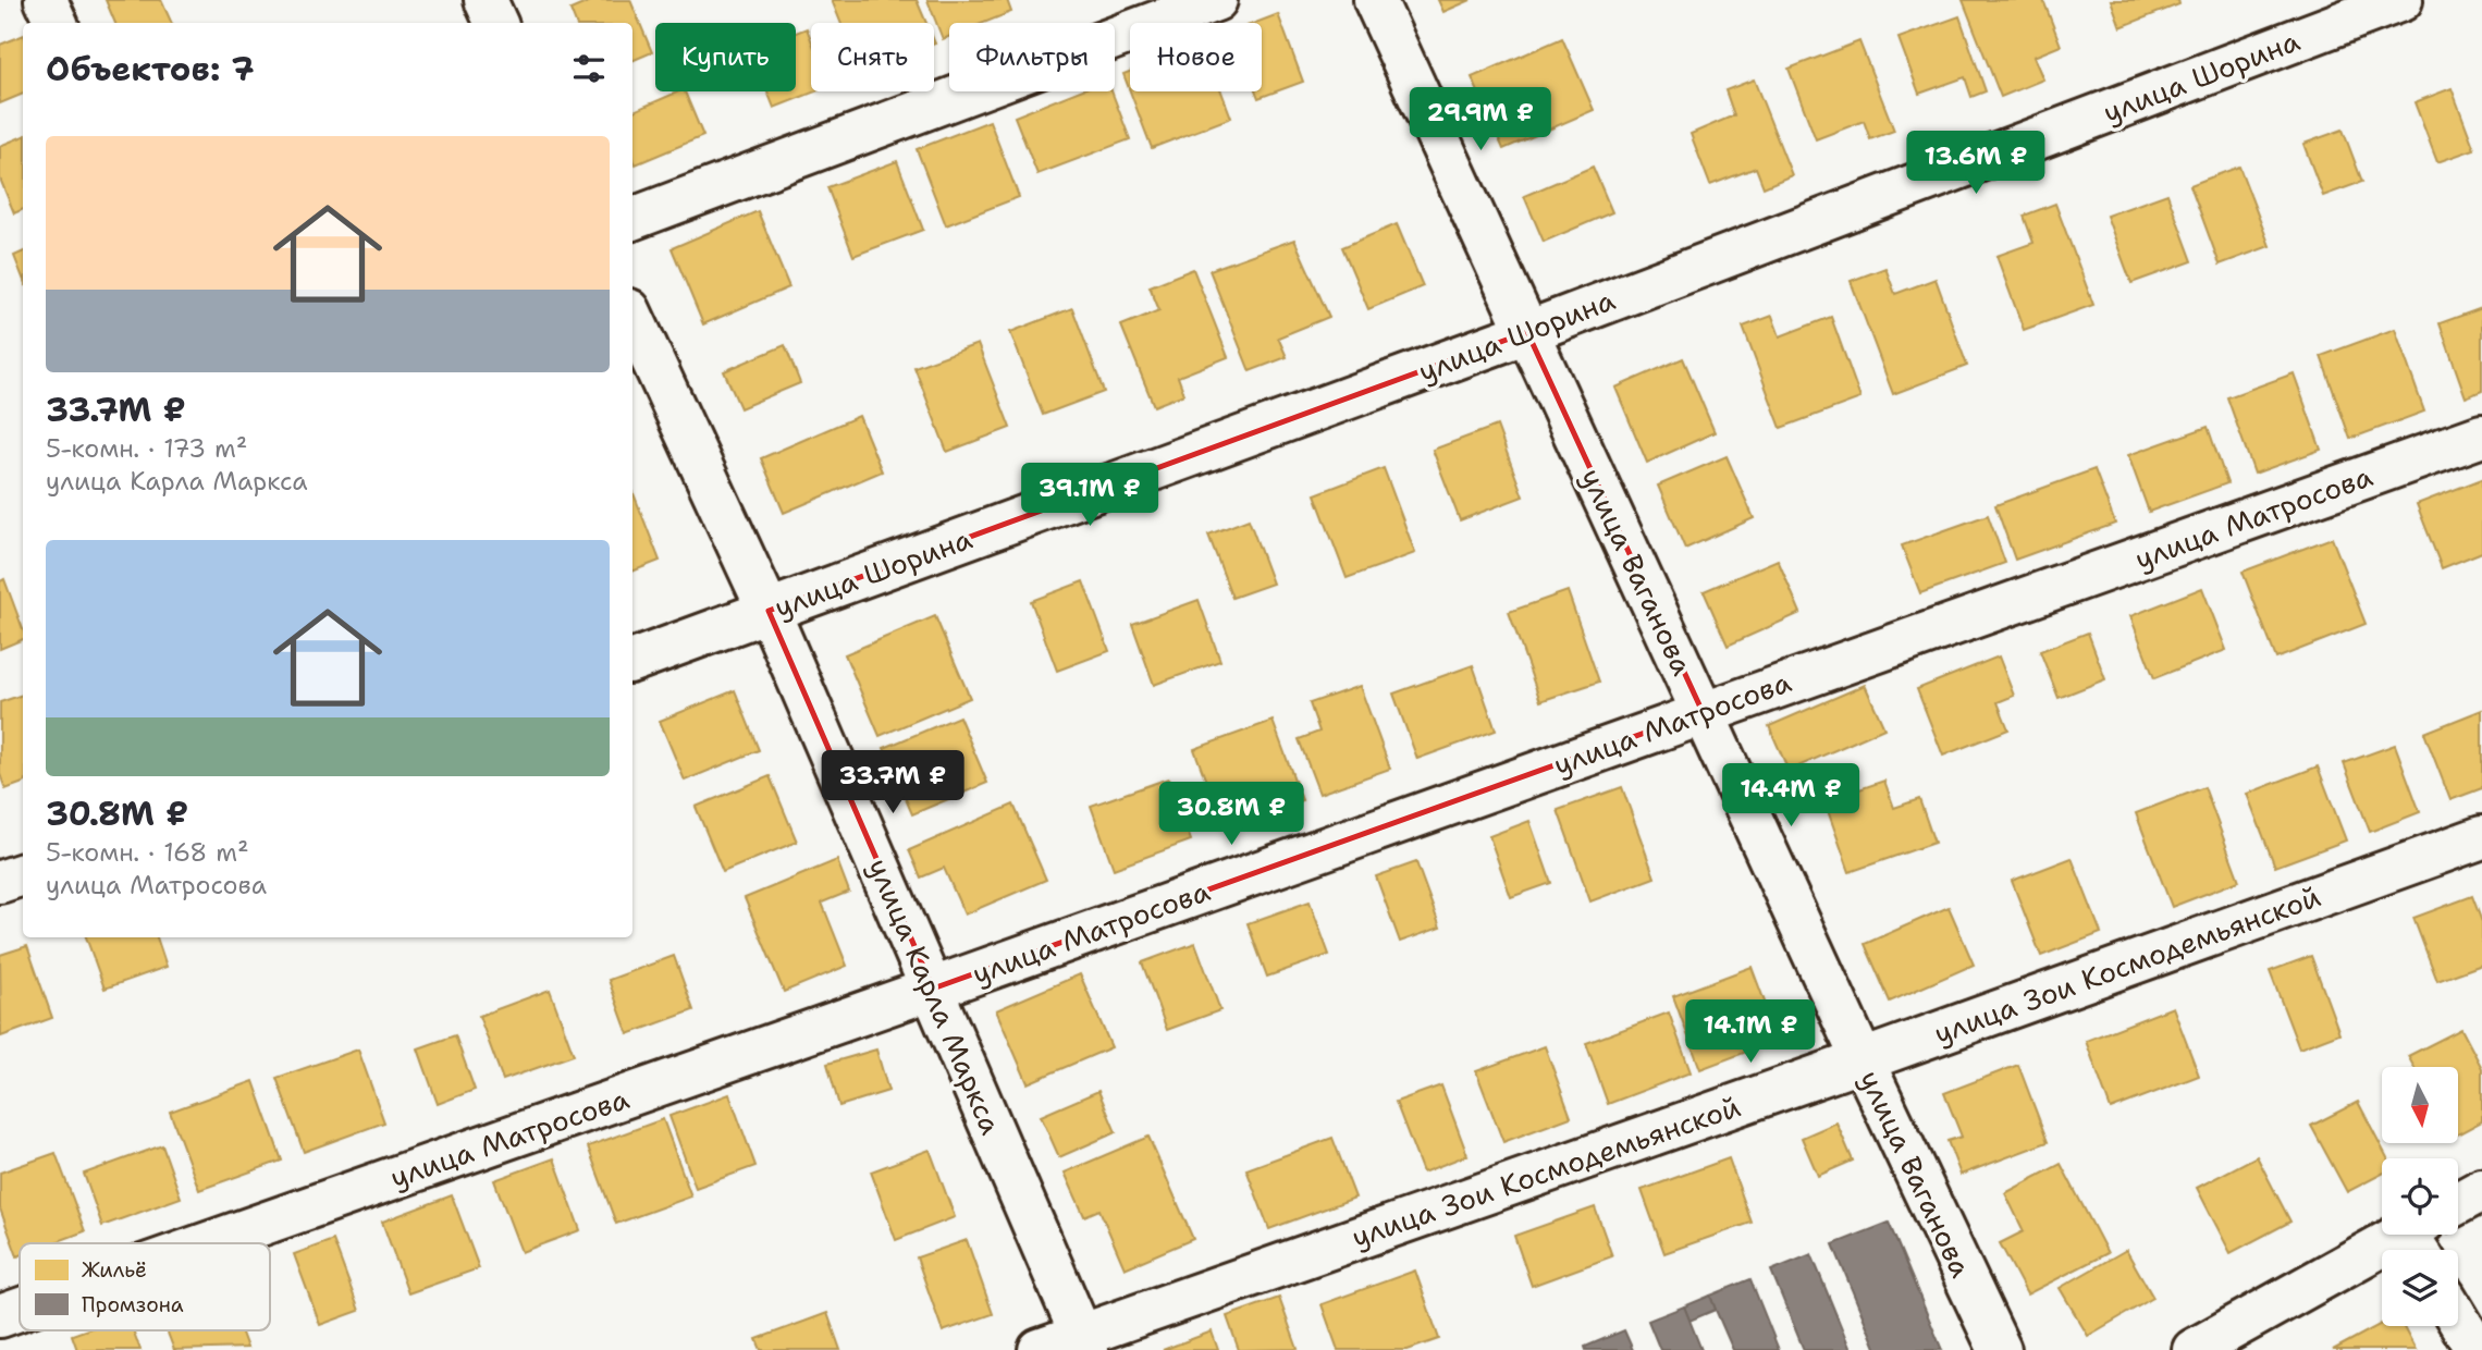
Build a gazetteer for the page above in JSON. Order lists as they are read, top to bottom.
{
  "streets": {
    "street": [
      "улица Шорина",
      "улица Матросова",
      "улица Ваганова",
      "улица Зои Космодемьянской",
      "улица Карла Маркса"
    ]
  },
  "crossings": [
    ["улица Шорина", "улица Ваганова"],
    ["улица Шорина", "улица Карла Маркса"],
    ["улица Матросова", "улица Ваганова"],
    ["улица Матросова", "улица Карла Маркса"],
    ["улица Ваганова", "улица Зои Космодемьянской"],
    ["улица Зои Космодемьянской", "улица Карла Маркса"]
  ],
  "legend": ["Жильё", "Промзона"],
  "north": "bottom",
  "page": {
    "chip": [
      "Купить",
      "Снять",
      "Фильтры",
      "Новое"
    ],
    "heading": "Объектов: 7",
    "price": [
      "29.9M ₽",
      "13.6M ₽",
      "39.1M ₽",
      "33.7M ₽",
      "14.4M ₽",
      "30.8M ₽",
      "14.1M ₽"
    ],
    "list": [
      {
        "name": "33.7M ₽",
        "note": "5-комн. · 173 m² · улица Карла Маркса"
      },
      {
        "name": "30.8M ₽",
        "note": "5-комн. · 168 m² · улица Матросова"
      }
    ]
  }
}
